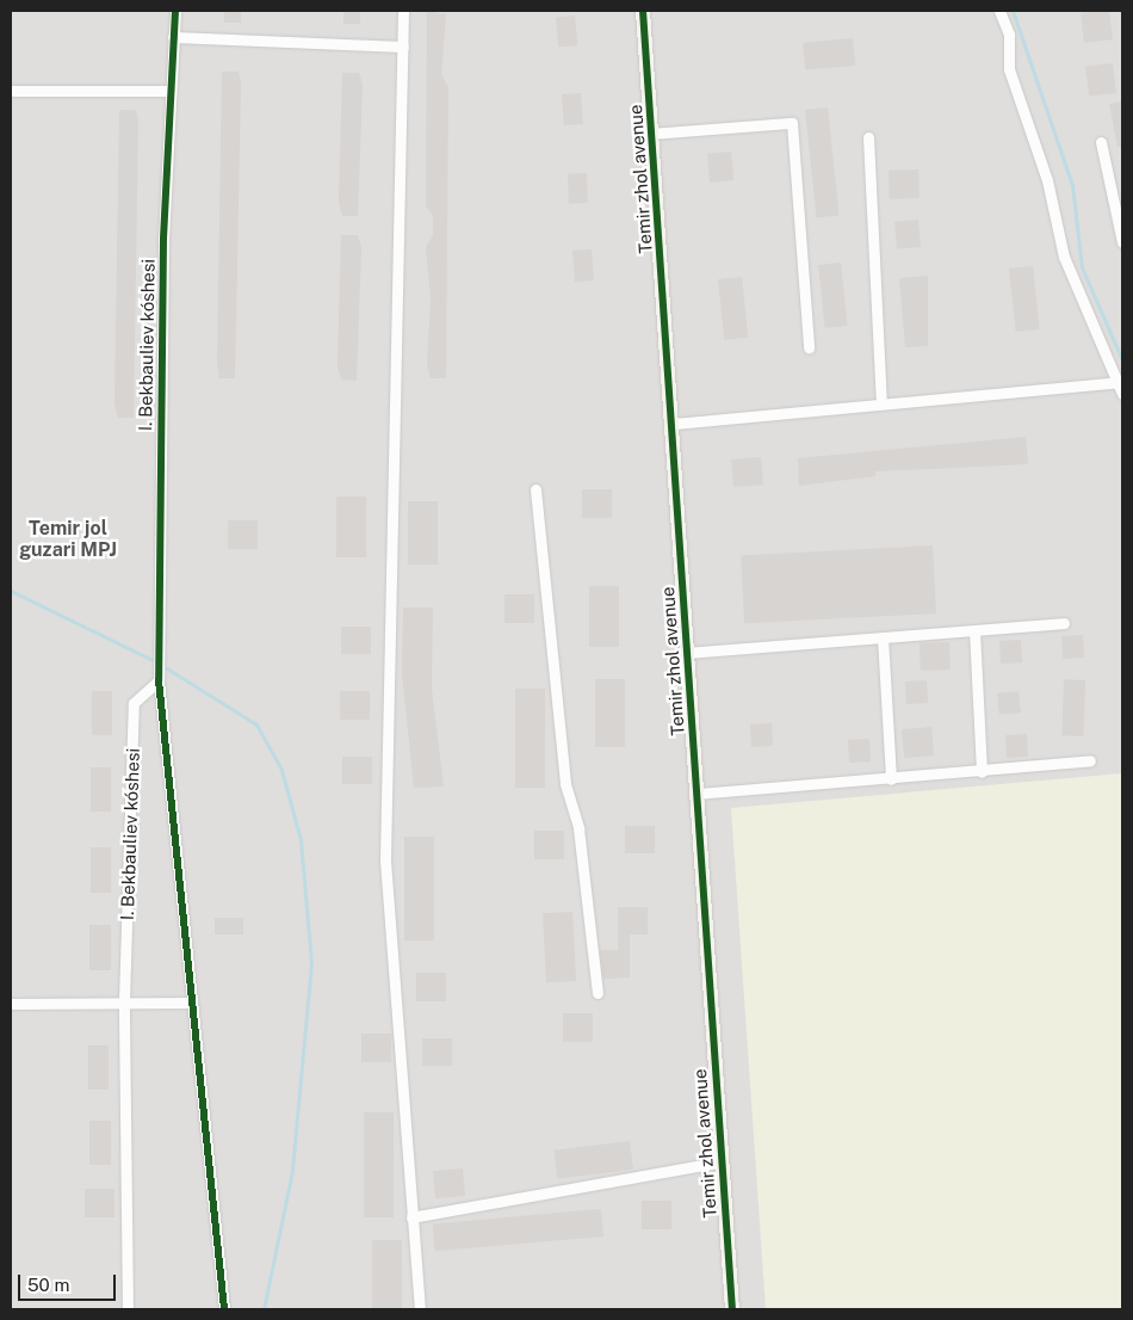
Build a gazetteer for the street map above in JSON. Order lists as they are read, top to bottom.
{
  "streets": {
    "street": ["Temir zhol avenue", "I. Bekbauliev kóshesi"]
  },
  "districts": ["Temir jol guzari MPJ"],
  "scale_bar": "50 m"
}
